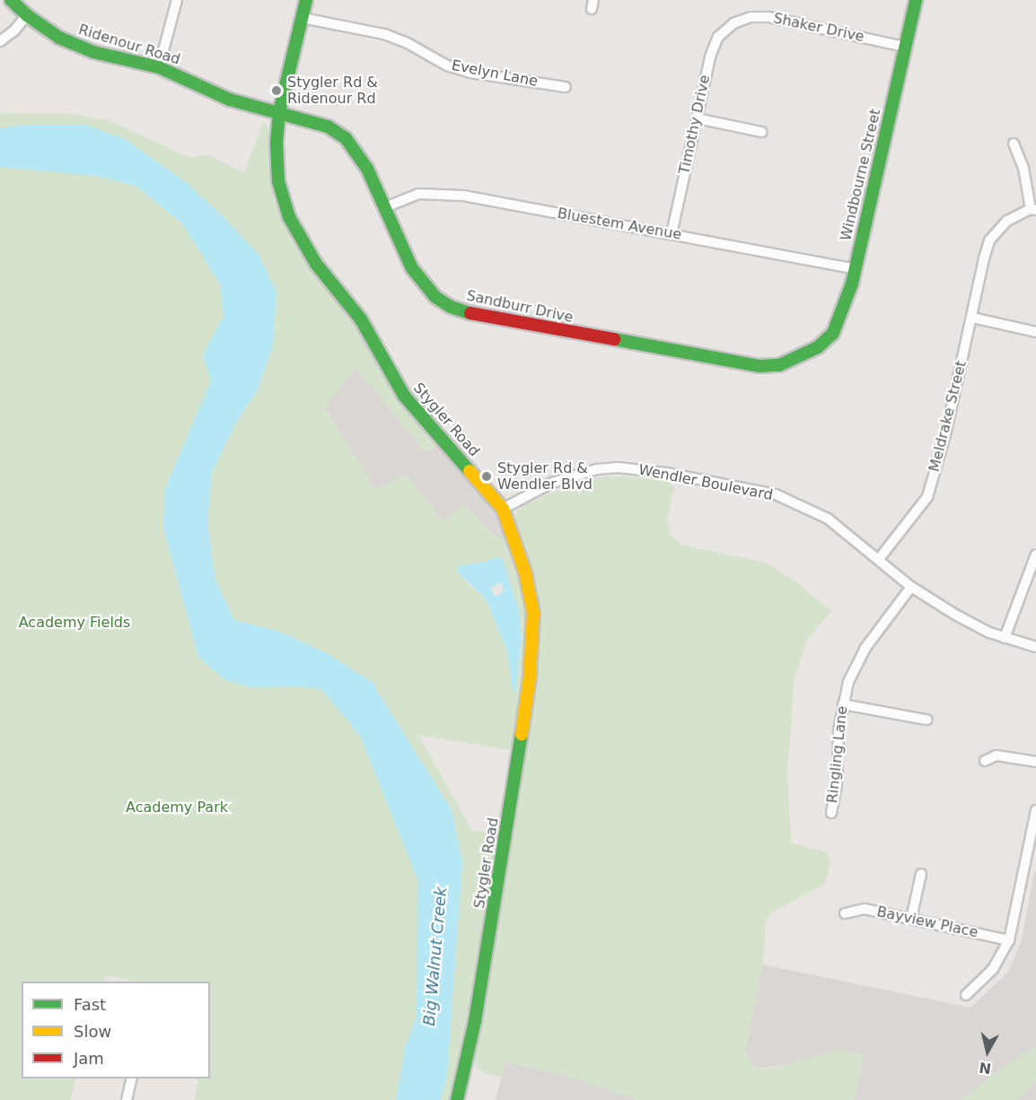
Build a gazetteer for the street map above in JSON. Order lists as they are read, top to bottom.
{
  "streets": {
    "street": [
      "Shaker Drive",
      "Ridenour Road",
      "Evelyn Lane",
      "Timothy Drive",
      "Windbourne Street",
      "Bluestem Avenue",
      "Sandburr Drive",
      "Meldrake Street",
      "Stygler Road",
      "Wendler Boulevard",
      "Ringling Lane",
      "Bayview Place"
    ]
  },
  "crossings": [
    ["Shaker Drive", "Timothy Drive"],
    ["Shaker Drive", "Windbourne Street"],
    ["Ridenour Road", "Sandburr Drive"],
    ["Ridenour Road", "Stygler Road"],
    ["Evelyn Lane", "Stygler Road"],
    ["Timothy Drive", "Bluestem Avenue"],
    ["Windbourne Street", "Bluestem Avenue"],
    ["Windbourne Street", "Sandburr Drive"],
    ["Bluestem Avenue", "Sandburr Drive"],
    ["Sandburr Drive", "Stygler Road"],
    ["Meldrake Street", "Wendler Boulevard"],
    ["Stygler Road", "Wendler Boulevard"],
    ["Wendler Boulevard", "Ringling Lane"]
  ],
  "water": ["Big Walnut Creek"],
  "parks": ["Academy Fields", "Academy Park"],
  "places": ["Stygler Rd & Ridenour Rd", "Stygler Rd & Wendler Blvd"],
  "legend": ["Fast", "Slow", "Jam"],
  "north": "bottom"
}
